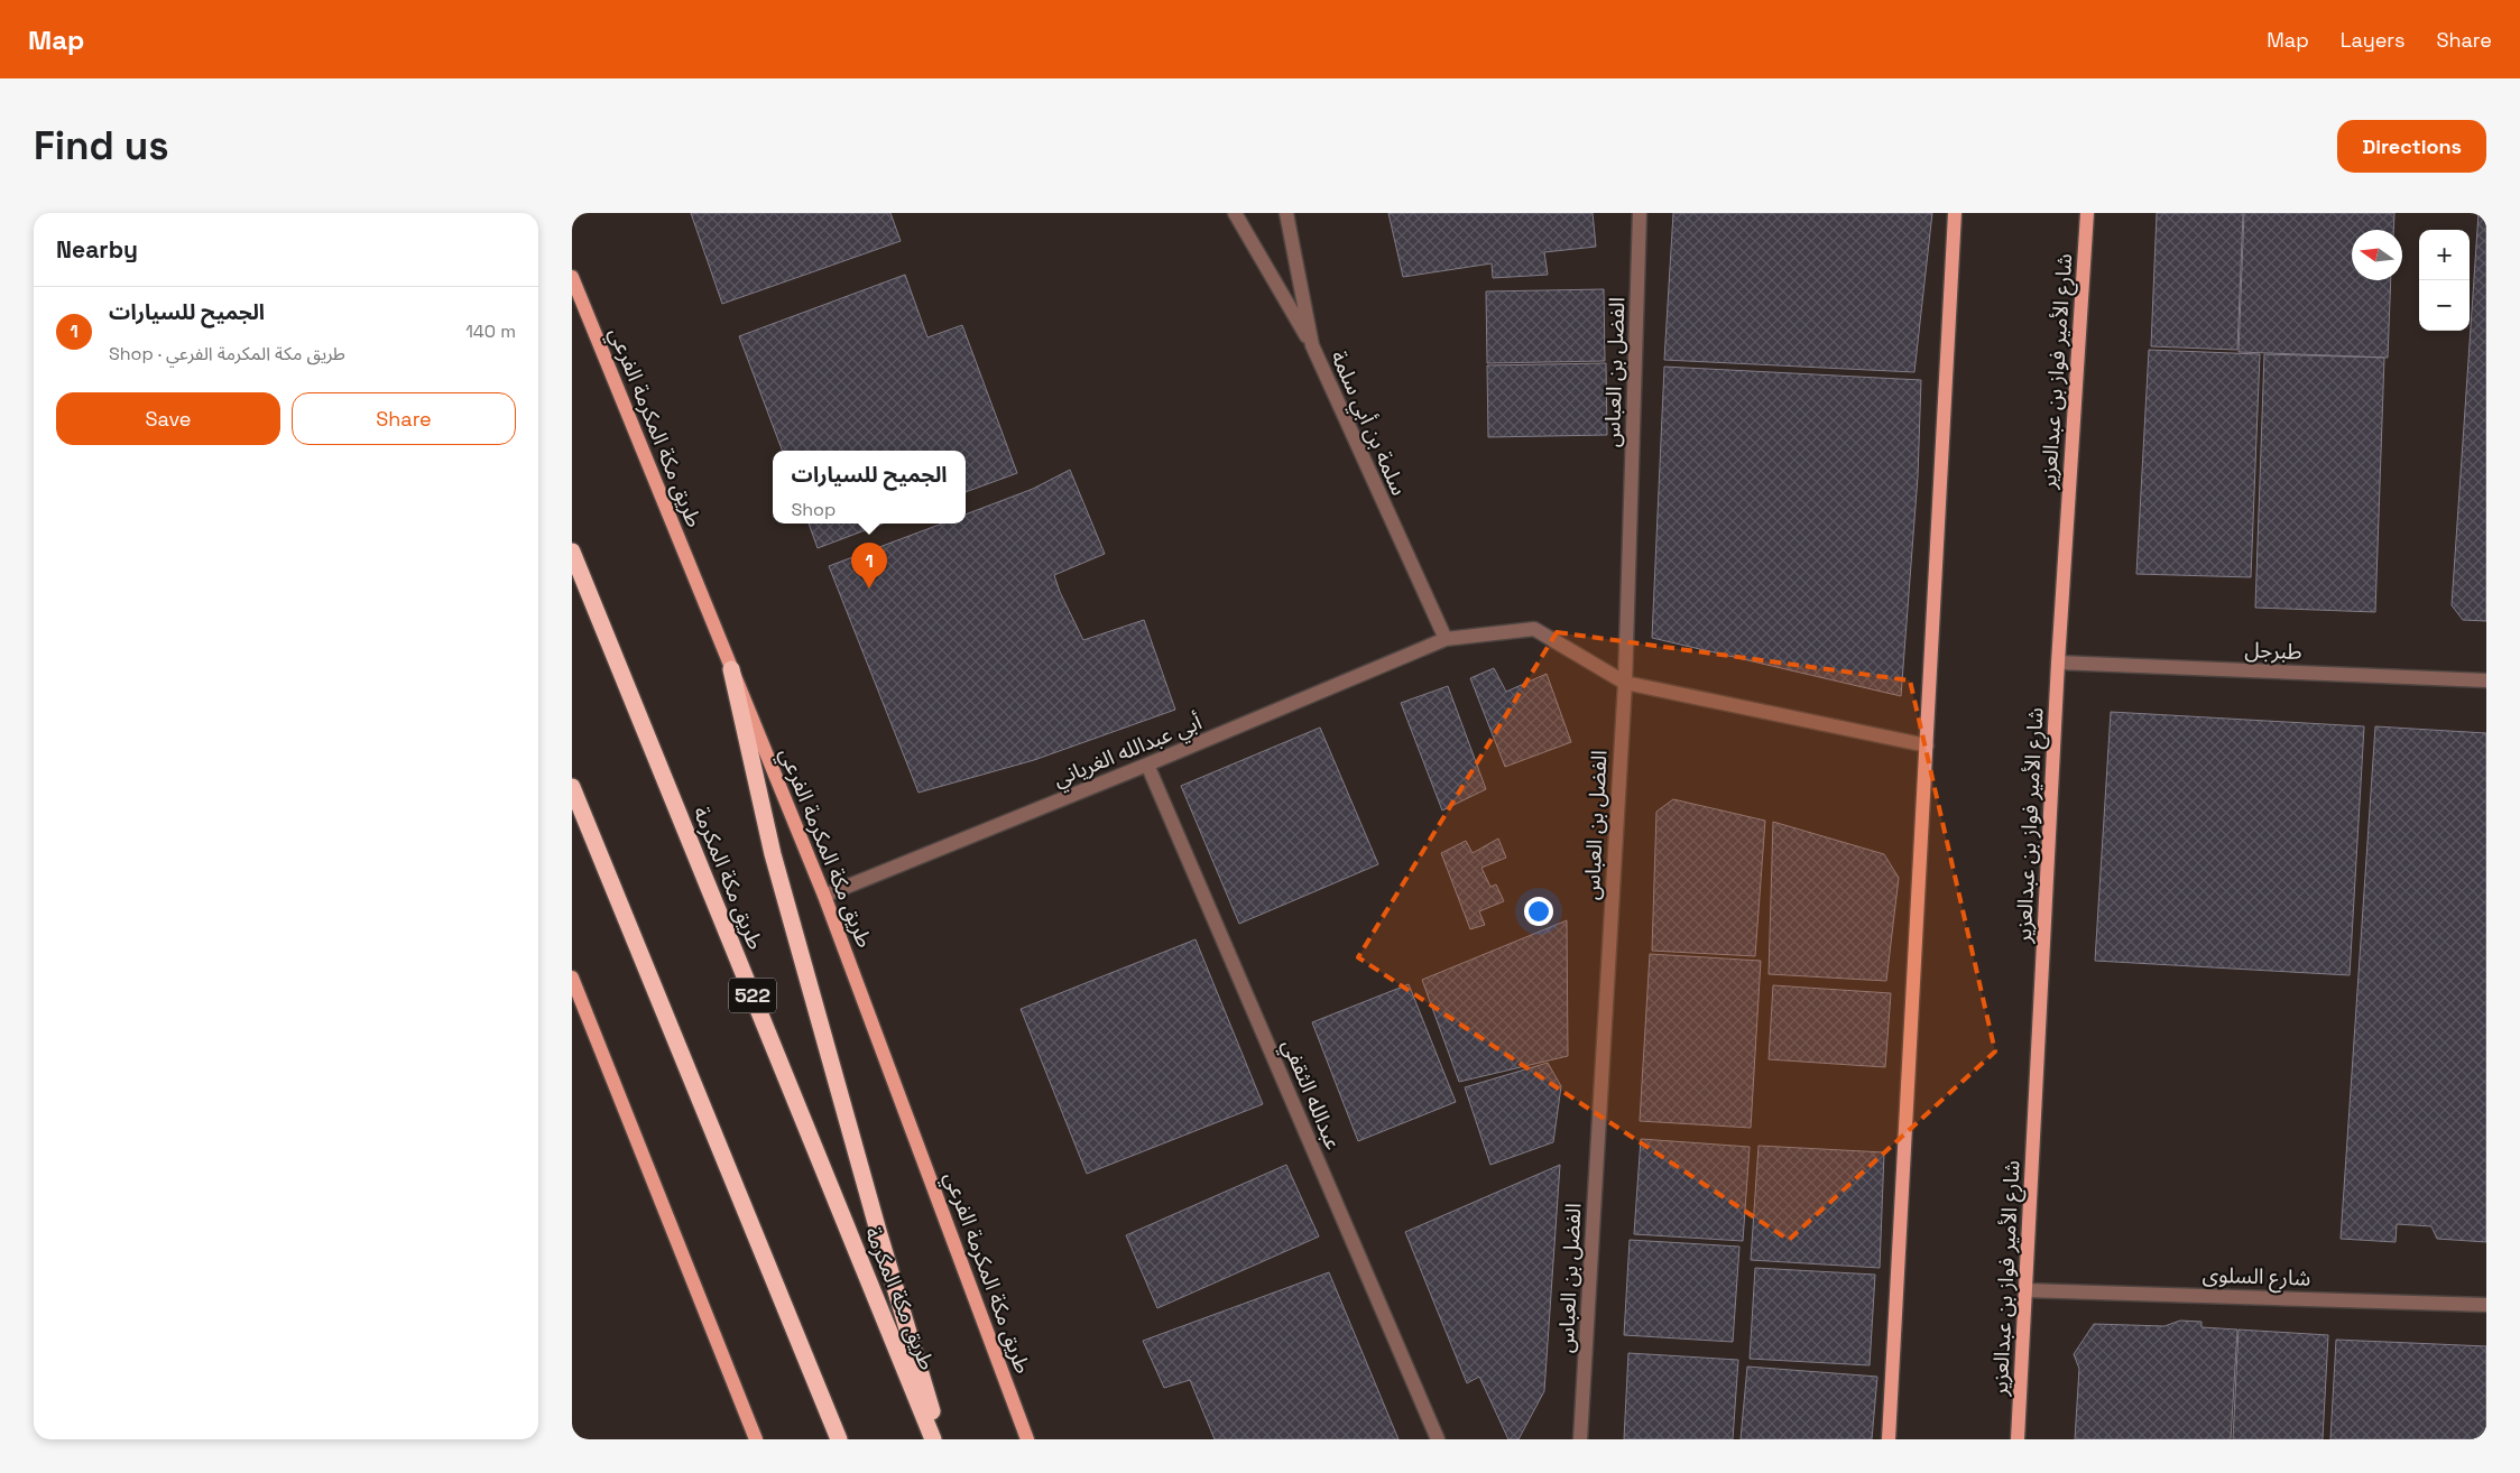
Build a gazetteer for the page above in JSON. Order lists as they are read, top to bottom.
{
  "streets": {
    "highway": ["طريق مكة المكرمة", "522"],
    "main road": ["شارع الأمير فواز بن عبدالعزير", "طريق مكة المكرمة الفرعي"],
    "street": [
      "الفضل بن العباس",
      "سلمة بن أبي سلمة",
      "طبرجل",
      "أبي عبدالله الغرياني",
      "عبدالله الثقفي",
      "شارع السلوى"
    ]
  },
  "crossings": [
    ["شارع الأمير فواز بن عبدالعزير", "طبرجل"],
    ["شارع الأمير فواز بن عبدالعزير", "شارع السلوى"],
    ["الفضل بن العباس", "أبي عبدالله الغرياني"],
    ["سلمة بن أبي سلمة", "أبي عبدالله الغرياني"],
    ["طريق مكة المكرمة الفرعي", "أبي عبدالله الغرياني"],
    ["أبي عبدالله الغرياني", "عبدالله الثقفي"]
  ],
  "north": "left",
  "page": {
    "header": "Map",
    "nav": ["Map", "Layers", "Share"],
    "buttons": [
      "Directions",
      ["Save", "Share"]
    ],
    "title": "Find us",
    "heading": "Nearby",
    "map_buttons": ["+", "−"],
    "list": [
      {
        "mark": "1",
        "name": "الجميح للسيارات",
        "note": "Shop · طريق مكة المكرمة الفرعي",
        "value": "140 m"
      }
    ],
    "popup": ["الجميح للسيارات", "Shop"],
    "pins": "1"
  }
}
